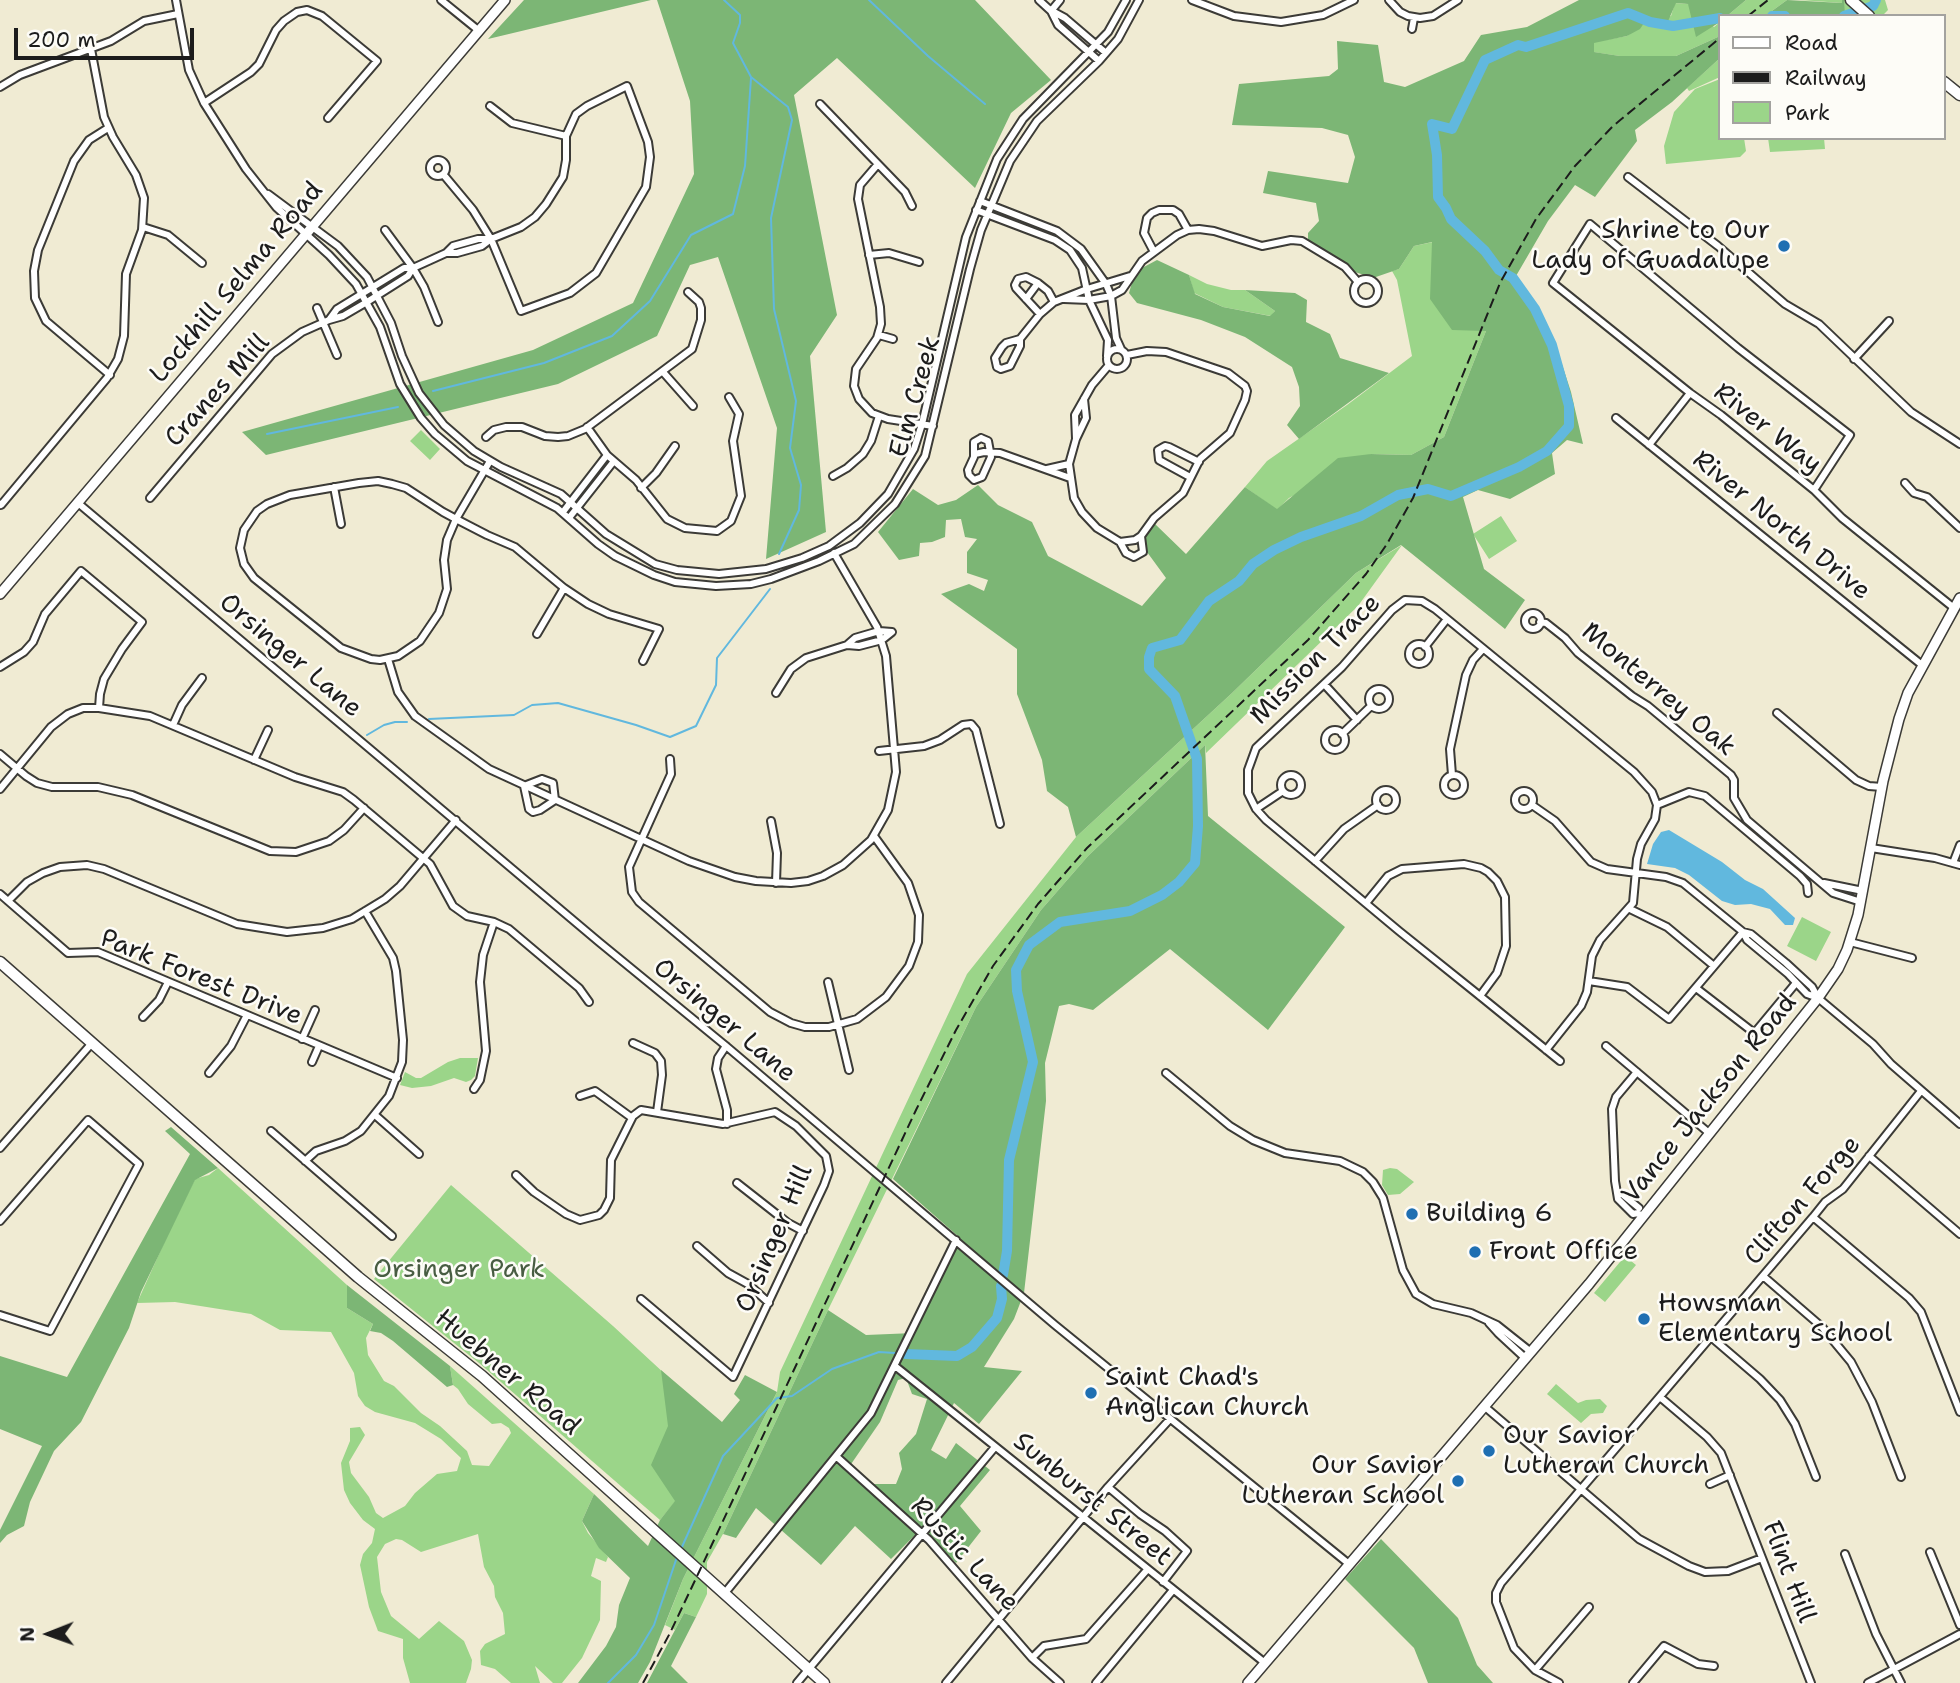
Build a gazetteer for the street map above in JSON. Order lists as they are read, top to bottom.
{
  "streets": {
    "main road": ["Lockhill Selma Road", "Vance Jackson Road", "Huebner Road"],
    "street": [
      "Cranes Mill",
      "Elm Creek",
      "River Way",
      "River North Drive",
      "Orsinger Lane",
      "Mission Trace",
      "Monterrey Oak",
      "Park Forest Drive",
      "Clifton Forge",
      "Orsinger Hill",
      "Sunburst Street",
      "Rustic Lane",
      "Flint Hill"
    ]
  },
  "crossings": [
    ["Lockhill Selma Road", "Elm Creek"],
    ["Lockhill Selma Road", "Orsinger Lane"],
    ["Cranes Mill", "Elm Creek"],
    ["River Way", "Vance Jackson Road"],
    ["River North Drive", "Vance Jackson Road"],
    ["Orsinger Lane", "Vance Jackson Road"],
    ["Monterrey Oak", "Vance Jackson Road"],
    ["Vance Jackson Road", "Sunburst Street"],
    ["Clifton Forge", "Flint Hill"]
  ],
  "parks": ["Orsinger Park"],
  "places": [
    "Shrine to Our Lady of Guadalupe",
    "Building 6",
    "Front Office",
    "Howsman Elementary School",
    "Saint Chad's Anglican Church",
    "Our Savior Lutheran Church",
    "Our Savior Lutheran School"
  ],
  "legend": ["Road", "Railway", "Park"],
  "scale_bar": "200 m",
  "north": "left"
}
